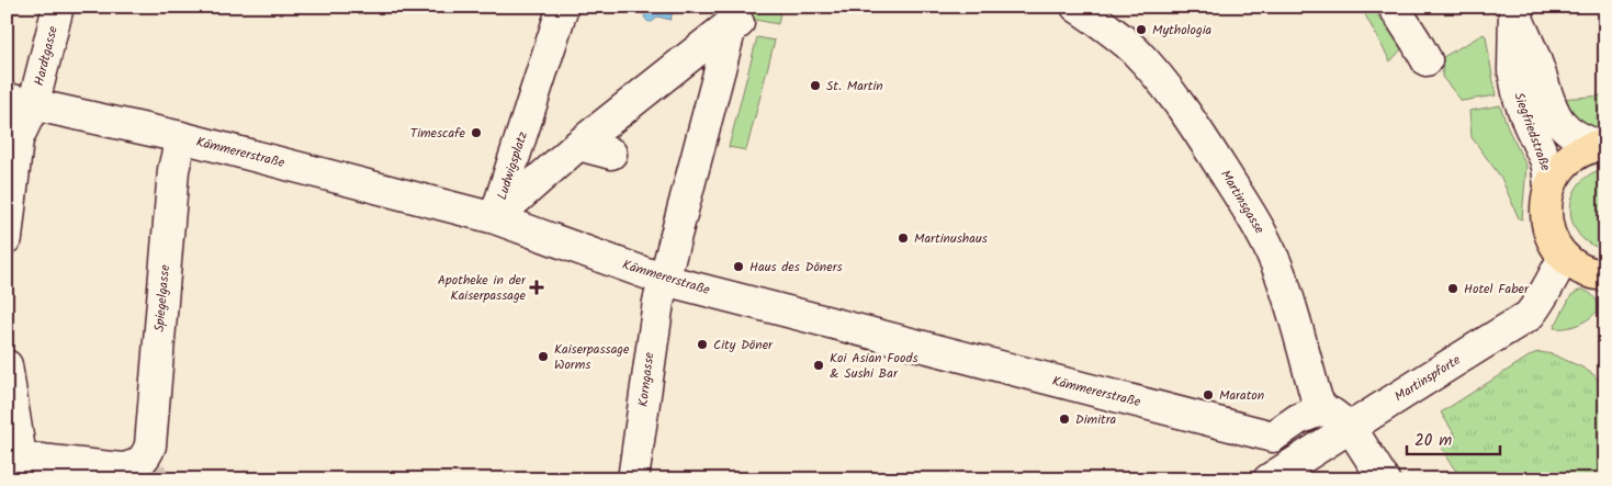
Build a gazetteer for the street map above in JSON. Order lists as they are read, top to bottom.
{
  "streets": {
    "street": [
      "Hardtgasse",
      "Siegfriedstraße",
      "Kämmererstraße",
      "Ludwigsplatz",
      "Martinsgasse",
      "Spiegelgasse",
      "Martinspforte",
      "Korngasse"
    ]
  },
  "crossings": [
    ["Hardtgasse", "Kämmererstraße"],
    ["Kämmererstraße", "Ludwigsplatz"],
    ["Kämmererstraße", "Martinsgasse"],
    ["Kämmererstraße", "Spiegelgasse"],
    ["Kämmererstraße", "Korngasse"],
    ["Ludwigsplatz", "Korngasse"]
  ],
  "places": {
    "other": [
      "Mythologia",
      "St. Martin",
      "Timescafe",
      "Martinushaus",
      "Haus des Döners",
      "Hotel Faber",
      "City Döner",
      "Kaiserpassage Worms",
      "Koi Asian Foods & Sushi Bar",
      "Maraton",
      "Dimitra"
    ],
    "health": ["Apotheke in der Kaiserpassage"]
  },
  "scale_bar": "20 m"
}
